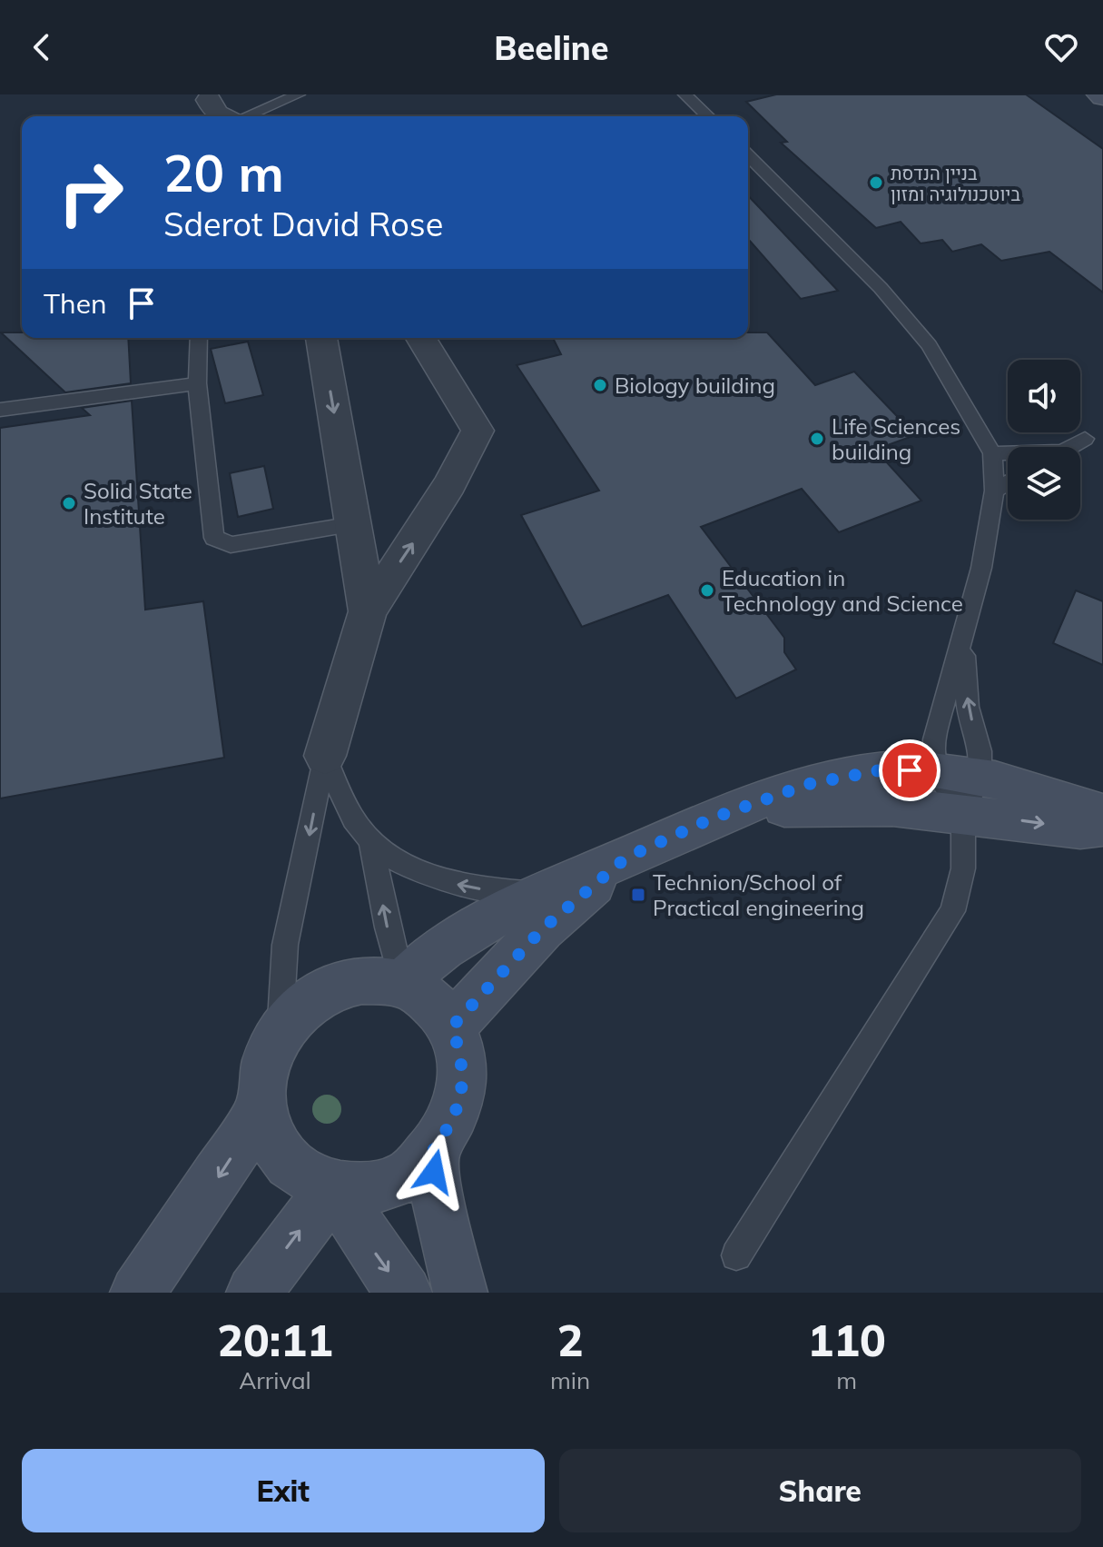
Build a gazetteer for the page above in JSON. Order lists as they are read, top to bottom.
{
  "places": {
    "other": [
      "בניין הנדסת ביוטכנולוגיה ומזון",
      "Biology building",
      "Life Sciences building",
      "Solid State Institute",
      "Education in Technology and Science"
    ],
    "transit": ["Technion/School of Practical engineering"]
  },
  "page": {
    "header": "Beeline",
    "turn": ["20 m", "Sderot David Rose"],
    "then": "Then",
    "eta": [
      "20:11",
      "Arrival",
      "2",
      "min",
      "110",
      "m"
    ],
    "buttons": ["Exit", "Share"]
  }
}
